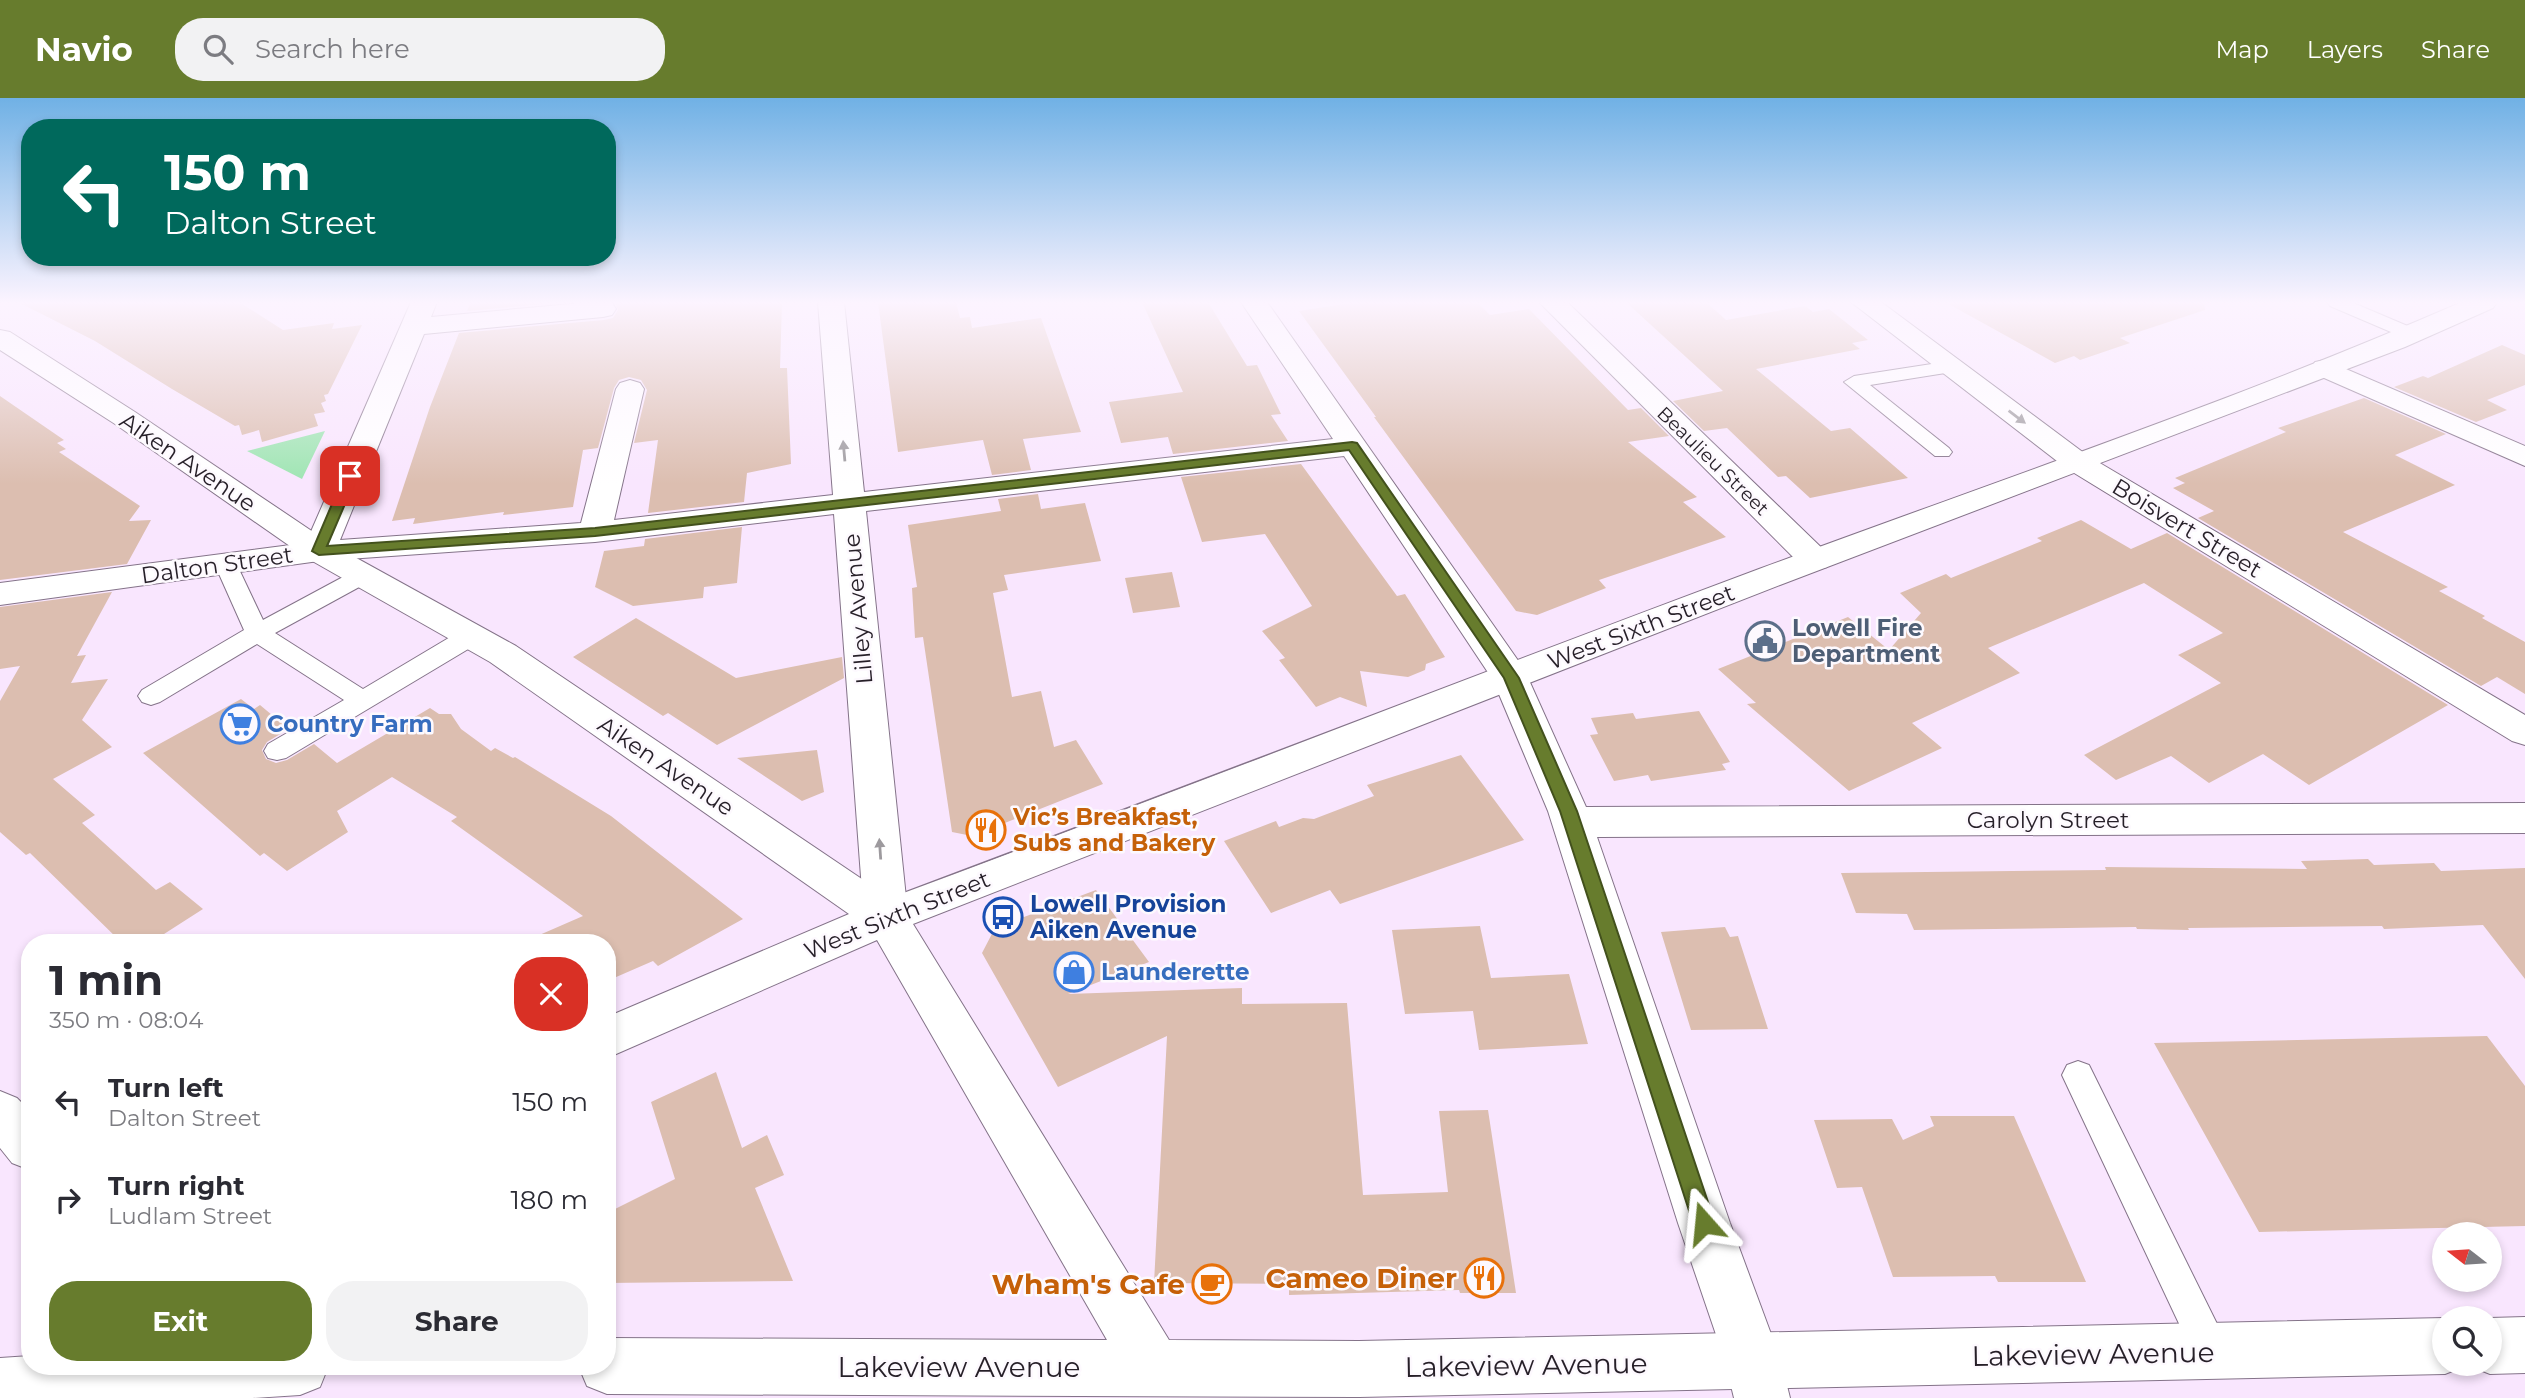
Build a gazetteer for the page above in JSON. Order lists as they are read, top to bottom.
{
  "streets": {
    "street": [
      "Beaulieu Street",
      "Aiken Avenue",
      "Boisvert Street",
      "Dalton Street",
      "Lilley Avenue",
      "West Sixth Street",
      "Carolyn Street",
      "Lakeview Avenue"
    ]
  },
  "crossings": [
    ["Beaulieu Street", "West Sixth Street"],
    ["Aiken Avenue", "Dalton Street"],
    ["Aiken Avenue", "Lilley Avenue"],
    ["Aiken Avenue", "West Sixth Street"],
    ["Aiken Avenue", "Lakeview Avenue"],
    ["Boisvert Street", "West Sixth Street"],
    ["Dalton Street", "Lilley Avenue"],
    ["Lilley Avenue", "West Sixth Street"]
  ],
  "one_way": ["Lilley Avenue"],
  "places": {
    "public building": ["Lowell Fire Department"],
    "supermarket": ["Country Farm"],
    "restaurant": ["Vic’s Breakfast, Subs and Bakery", "Cameo Diner"],
    "bus stop": ["Lowell Provision Aiken Avenue"],
    "shop": ["Launderette"],
    "cafe": ["Wham's Cafe"]
  },
  "north": "left",
  "page": {
    "header": "Navio",
    "search": "Search here",
    "nav": ["Map", "Layers", "Share"],
    "turn": ["150 m", "Dalton Street"],
    "heading": ["1 min", "350 m · 08:04"],
    "list": [
      {
        "name": "Turn left",
        "note": "Dalton Street",
        "value": "150 m"
      },
      {
        "name": "Turn right",
        "note": "Ludlam Street",
        "value": "180 m"
      }
    ],
    "buttons": ["Exit", "Share"]
  }
}
